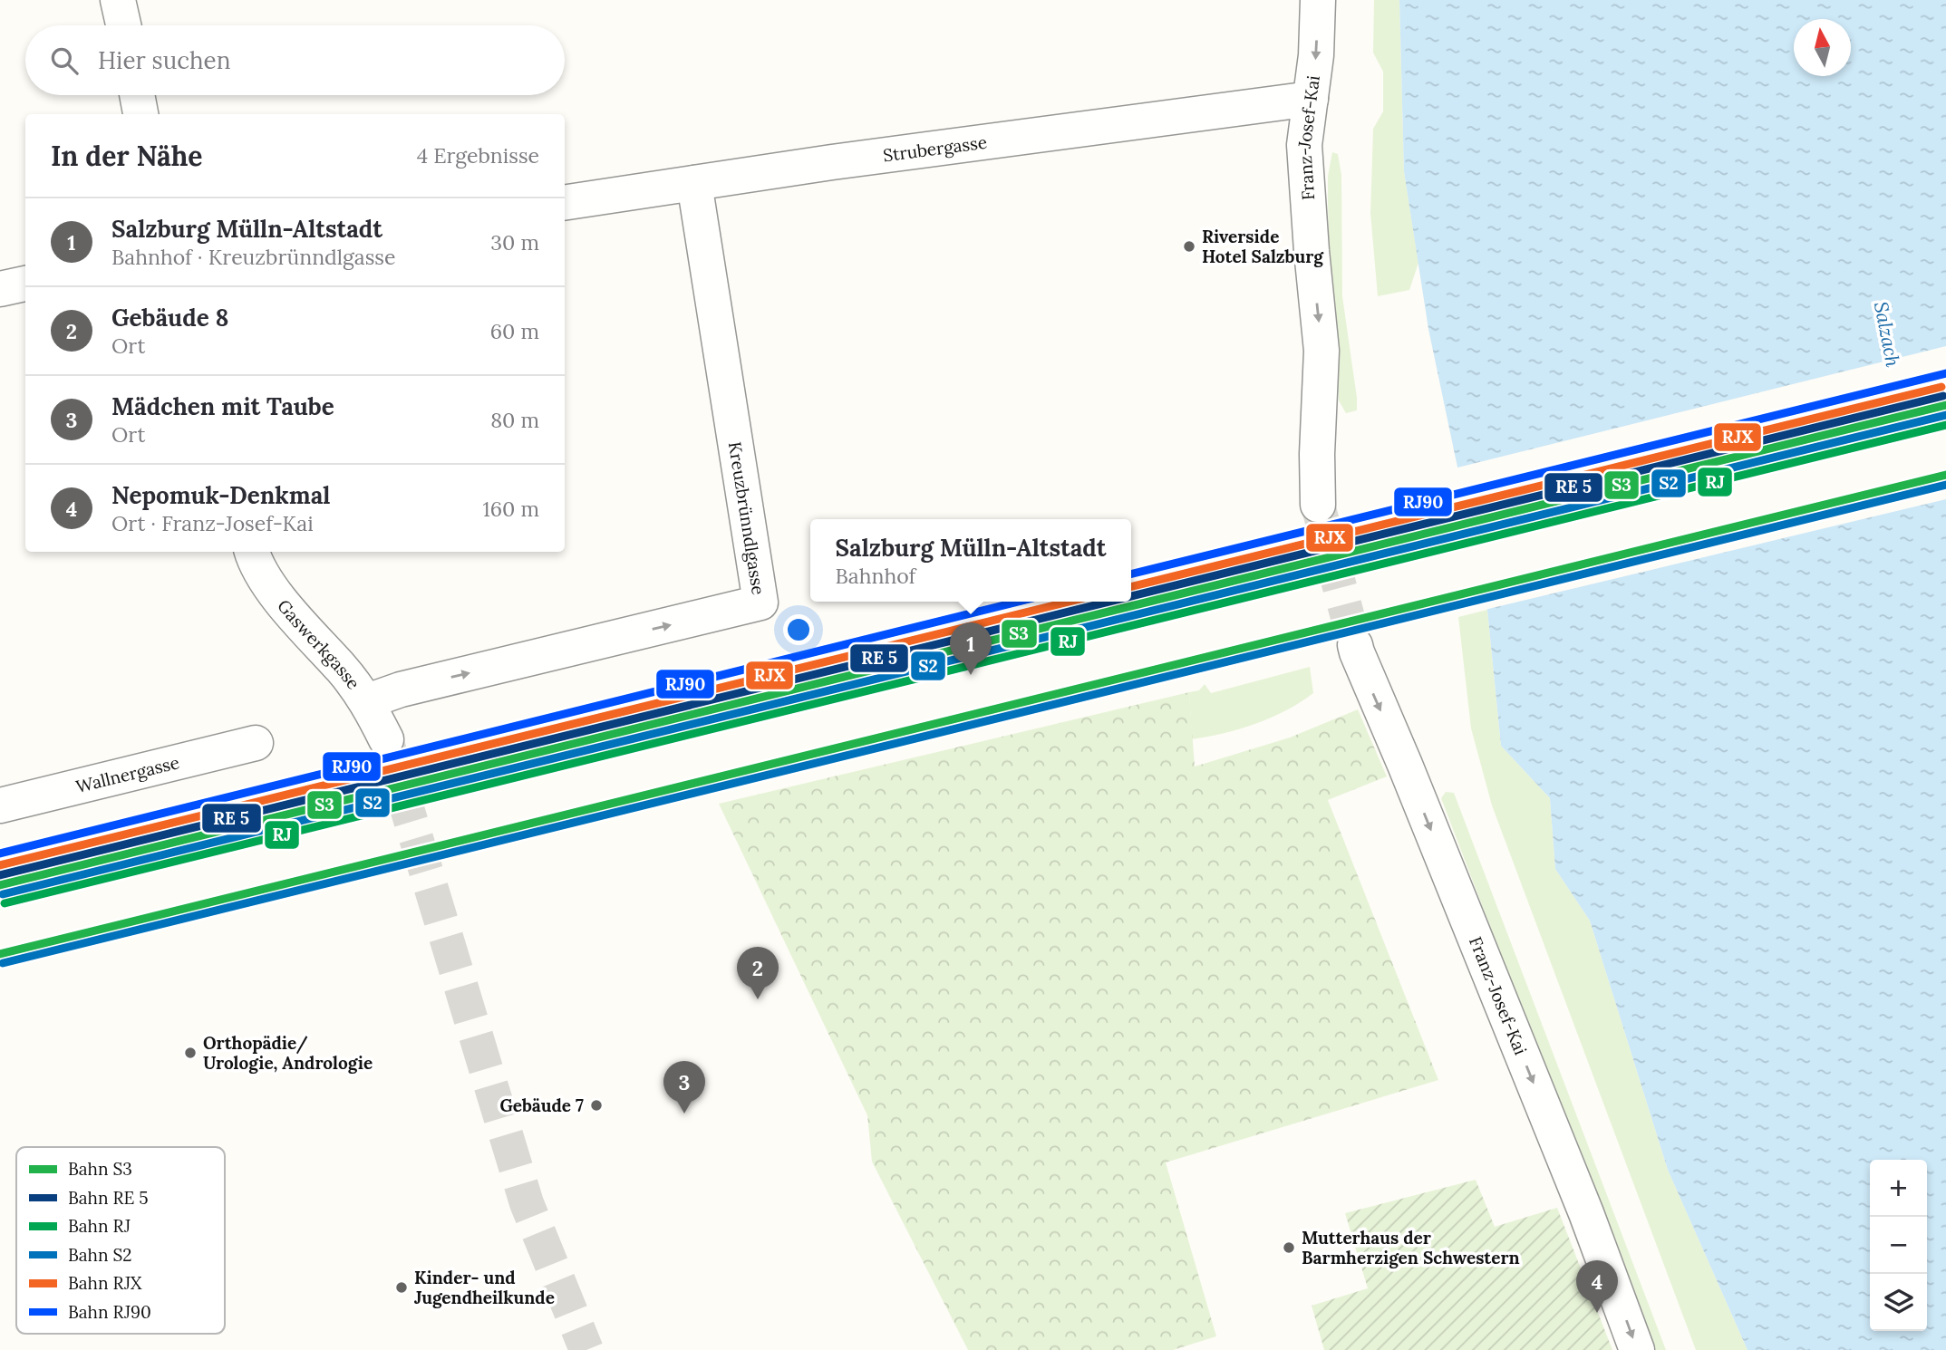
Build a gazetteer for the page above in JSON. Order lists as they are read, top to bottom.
{
  "streets": {
    "street": [
      "Franz-Josef-Kai",
      "Strubergasse",
      "Kreuzbrünndlgasse",
      "Gaswerkgasse",
      "Wallnergasse"
    ]
  },
  "crossings": [
    ["Franz-Josef-Kai", "Strubergasse"],
    ["Strubergasse", "Kreuzbrünndlgasse"],
    ["Kreuzbrünndlgasse", "Gaswerkgasse"]
  ],
  "one_way": ["Franz-Josef-Kai"],
  "water": ["Salzach"],
  "places": [
    "Riverside Hotel Salzburg",
    "Orthopädie/ Urologie, Andrologie",
    "Gebäude 7",
    "Mutterhaus der Barmherzigen Schwestern",
    "Kinder- und Jugendheilkunde"
  ],
  "lines": [
    "rail line RJ90",
    "rail line RJX",
    "rail line S3",
    "rail line S2",
    "rail line RJ"
  ],
  "legend": [
    "Bahn S3",
    "Bahn RE 5",
    "Bahn RJ",
    "Bahn S2",
    "Bahn RJX",
    "Bahn RJ90"
  ],
  "north": "top",
  "page": {
    "search": "Hier suchen",
    "heading": ["In der Nähe", "4 Ergebnisse"],
    "list": [
      {
        "mark": "1",
        "name": "Salzburg Mülln-Altstadt",
        "note": "Bahnhof · Kreuzbrünndlgasse",
        "value": "30 m"
      },
      {
        "mark": "2",
        "name": "Gebäude 8",
        "note": "Ort",
        "value": "60 m"
      },
      {
        "mark": "3",
        "name": "Mädchen mit Taube",
        "note": "Ort",
        "value": "80 m"
      },
      {
        "mark": "4",
        "name": "Nepomuk-Denkmal",
        "note": "Ort · Franz-Josef-Kai",
        "value": "160 m"
      }
    ],
    "popup": ["Salzburg Mülln-Altstadt", "Bahnhof"],
    "pins": [
      "1",
      "2",
      "3",
      "4"
    ],
    "map_buttons": ["+", "−"]
  }
}
